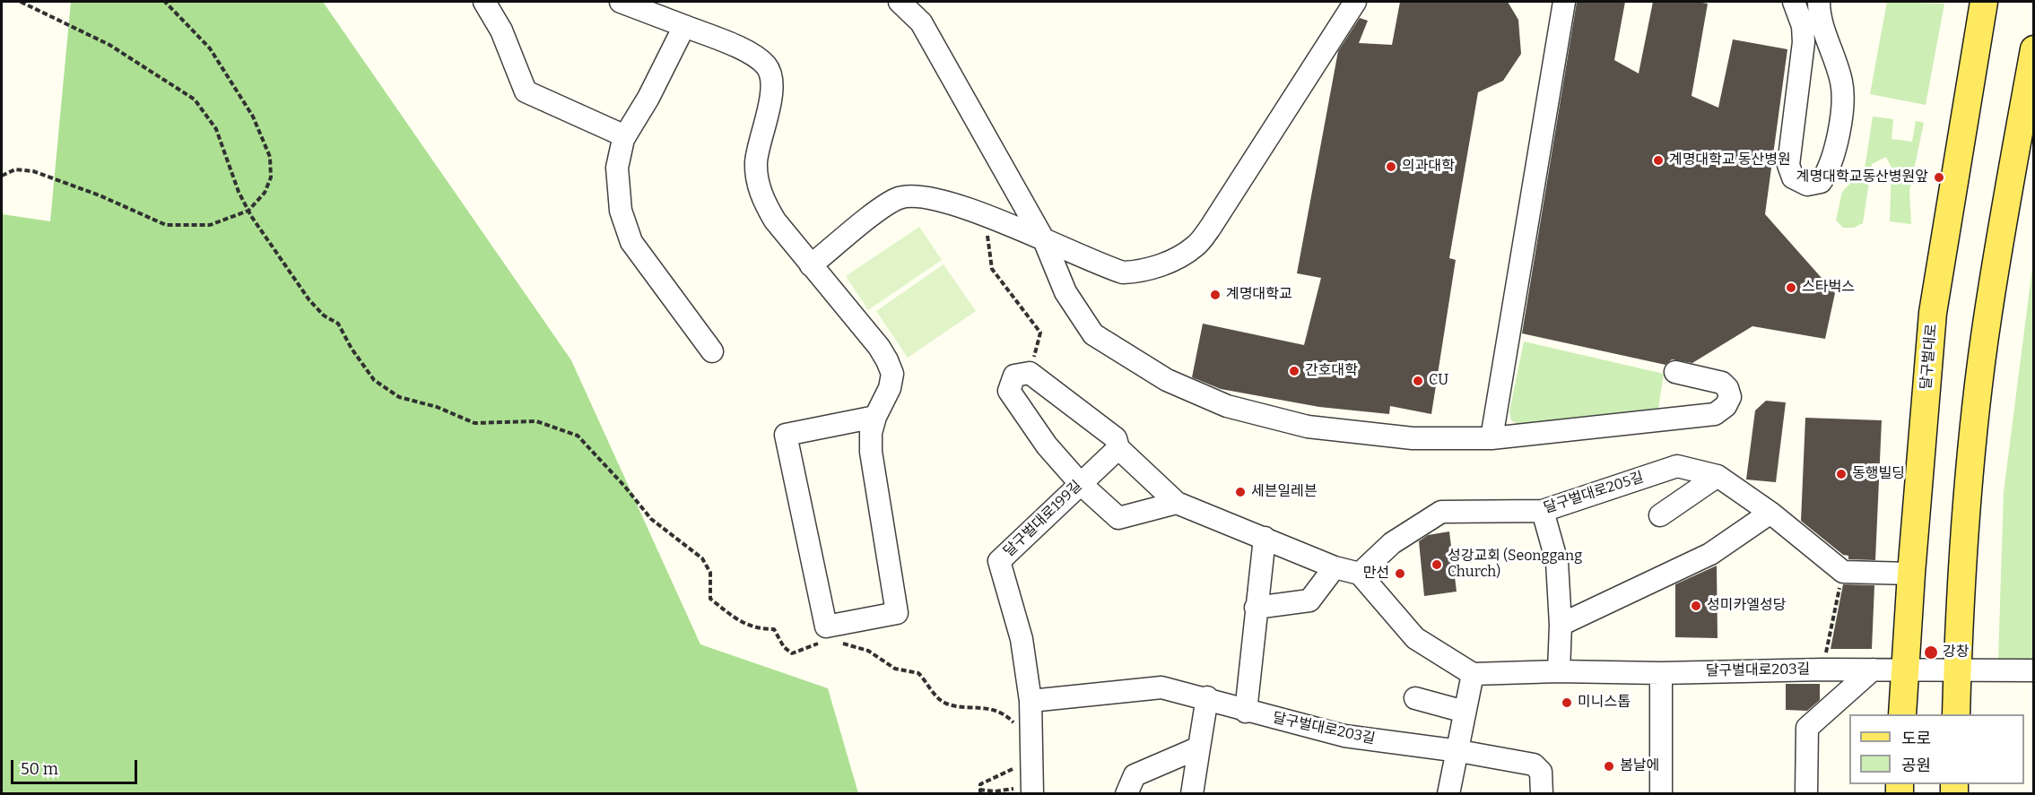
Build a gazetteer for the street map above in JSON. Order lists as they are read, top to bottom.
{
  "streets": {
    "main road": ["달구벌대로"],
    "street": ["달구벌대로205길", "달구벌대로199길", "달구벌대로203길"]
  },
  "crossings": [
    ["달구벌대로", "달구벌대로203길"],
    ["달구벌대로199길", "달구벌대로203길"]
  ],
  "places": [
    "계명대학교 동산병원",
    "의과대학",
    "계명대학교동산병원앞",
    "스타벅스",
    "계명대학교",
    "간호대학",
    "CU",
    "동행빌딩",
    "세븐일레븐",
    "성강교회 (Seonggang Church)",
    "만선",
    "성미카엘성당",
    "강창",
    "미니스톱",
    "봄날에"
  ],
  "legend": ["도로", "공원"],
  "scale_bar": "50 m"
}
